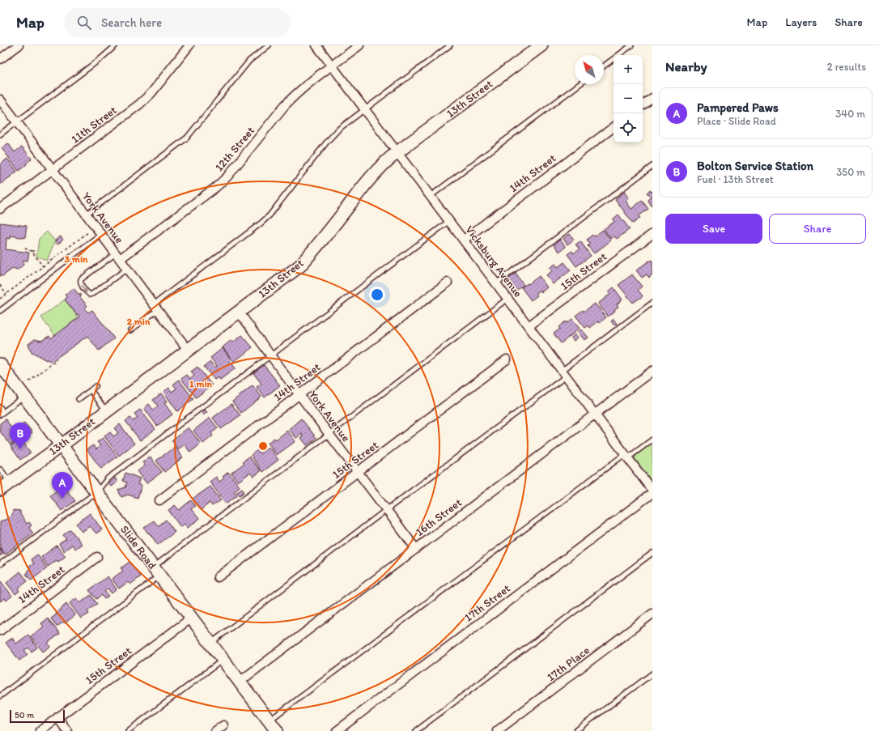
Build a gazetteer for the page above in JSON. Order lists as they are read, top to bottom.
{
  "streets": {
    "street": [
      "13th Street",
      "11th Street",
      "12th Street",
      "14th Street",
      "York Avenue",
      "Vicksburg Avenue",
      "15th Street",
      "16th Street",
      "Slide Road",
      "17th Street",
      "17th Place"
    ]
  },
  "crossings": [
    ["13th Street", "York Avenue"],
    ["13th Street", "Vicksburg Avenue"],
    ["13th Street", "Slide Road"],
    ["11th Street", "York Avenue"],
    ["12th Street", "York Avenue"],
    ["12th Street", "Vicksburg Avenue"],
    ["14th Street", "York Avenue"],
    ["14th Street", "Vicksburg Avenue"],
    ["York Avenue", "15th Street"],
    ["York Avenue", "16th Street"],
    ["Vicksburg Avenue", "15th Street"],
    ["Vicksburg Avenue", "16th Street"],
    ["Vicksburg Avenue", "17th Street"],
    ["15th Street", "Slide Road"],
    ["16th Street", "Slide Road"]
  ],
  "scale_bar": "50 m",
  "north": "top left",
  "page": {
    "header": "Map",
    "search": "Search here",
    "nav": ["Map", "Layers", "Share"],
    "heading": ["Nearby", "2 results"],
    "map_buttons": ["+", "−"],
    "list": [
      {
        "mark": "A",
        "name": "Pampered Paws",
        "note": "Place · Slide Road",
        "value": "340 m"
      },
      {
        "mark": "B",
        "name": "Bolton Service Station",
        "note": "Fuel · 13th Street",
        "value": "350 m"
      }
    ],
    "buttons": ["Save", "Share"],
    "pins": ["B", "A"],
    "scale": "50 m"
  },
  "rings": ["3 min", "2 min", "1 min"]
}
